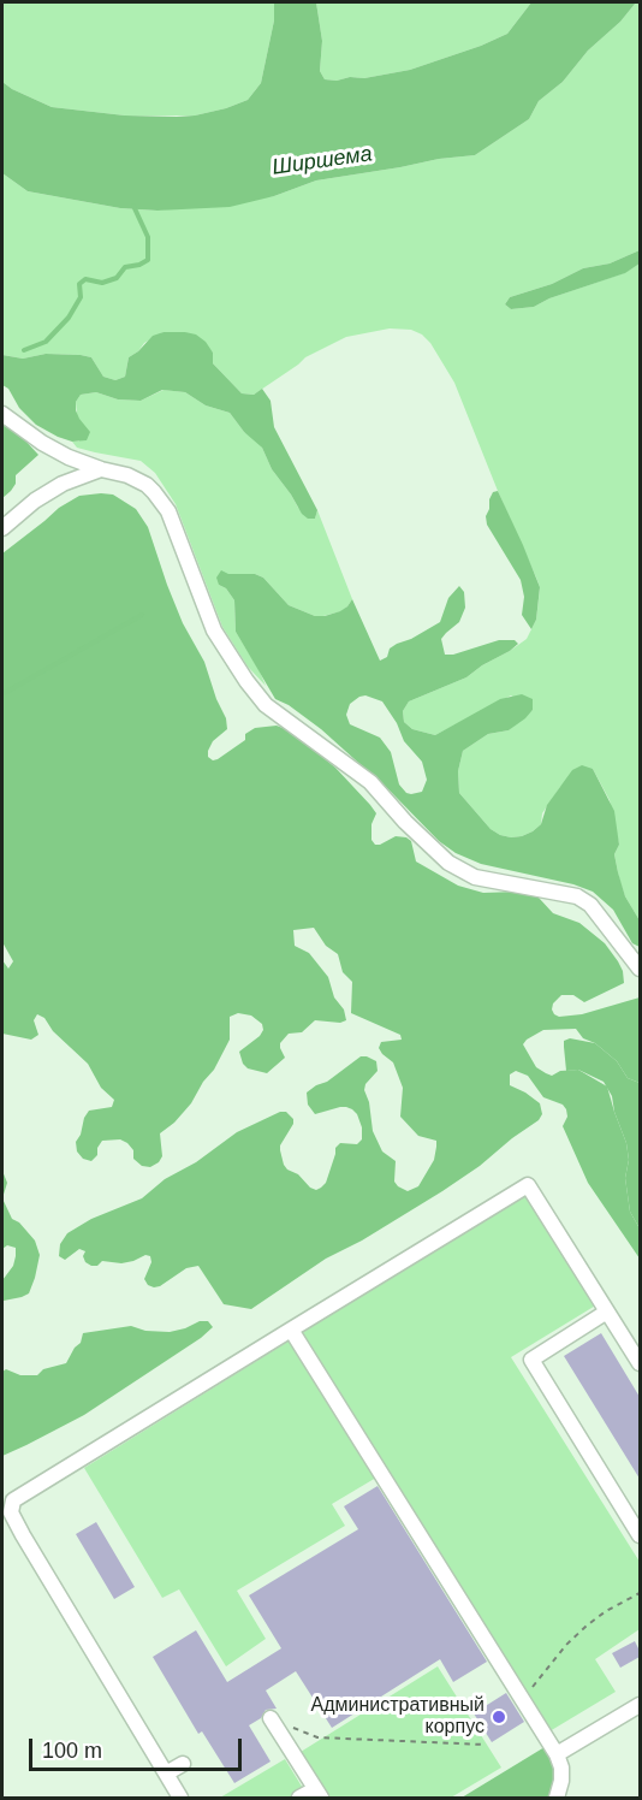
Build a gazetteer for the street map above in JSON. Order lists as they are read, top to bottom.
{
  "water": ["Ширшема"],
  "places": ["Административный корпус"],
  "scale_bar": "100 m"
}
